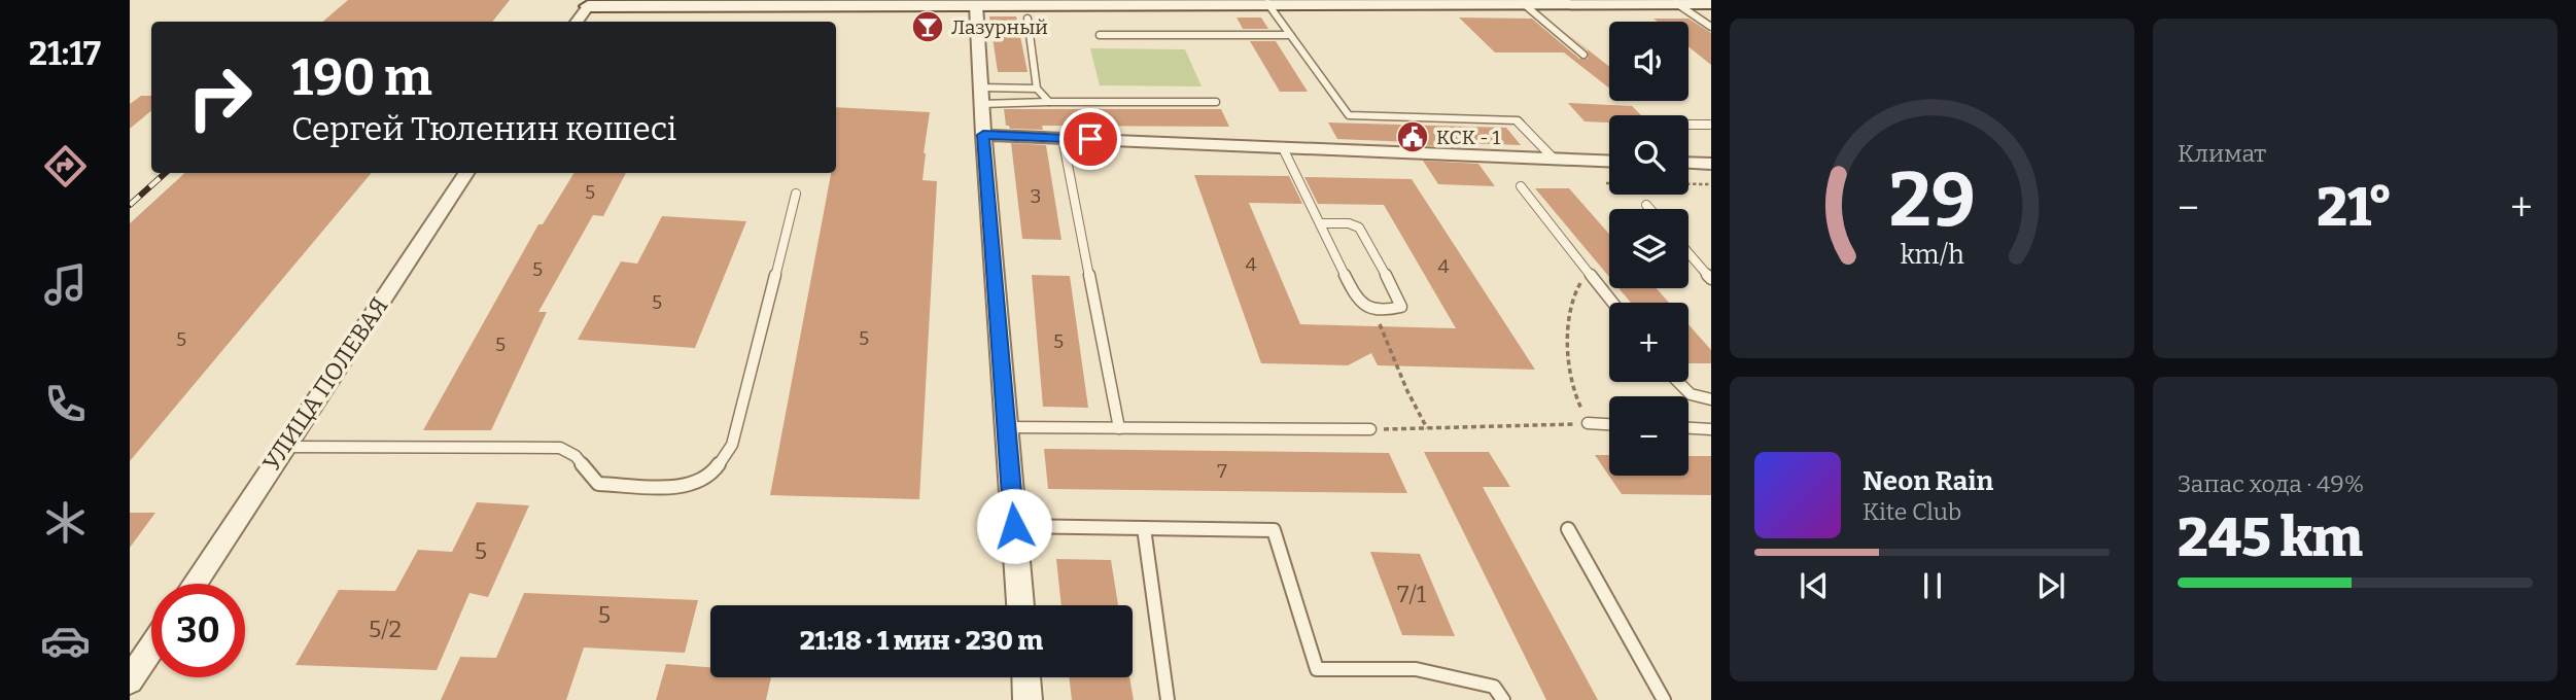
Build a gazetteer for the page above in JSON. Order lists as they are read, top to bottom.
{
  "streets": {
    "street": ["УЛИЦА ПОЛЕВАЯ"]
  },
  "places": {
    "bar": ["Лазурный"],
    "public building": ["КСК - 1"]
  },
  "house_numbers": [
    "5",
    "3",
    "4",
    "4",
    "5",
    "5",
    "5",
    "5",
    "5",
    "5",
    "7",
    "5",
    "7/1",
    "5",
    "5/2"
  ],
  "page": {
    "tabs": "21:17",
    "tile": [
      "Климат",
      ["Запас хода · 49%", "245 km"]
    ],
    "map_buttons": ["+", "−"],
    "turn": ["190 m", "Сергей Тюленин көшесі"],
    "heat": ["−", "21°", "+"],
    "song": ["Neon Rain", "Kite Club"],
    "limit": "30",
    "trip": "21:18 · 1 мин · 230 m",
    "gauge": ["29", "km/h"]
  }
}
